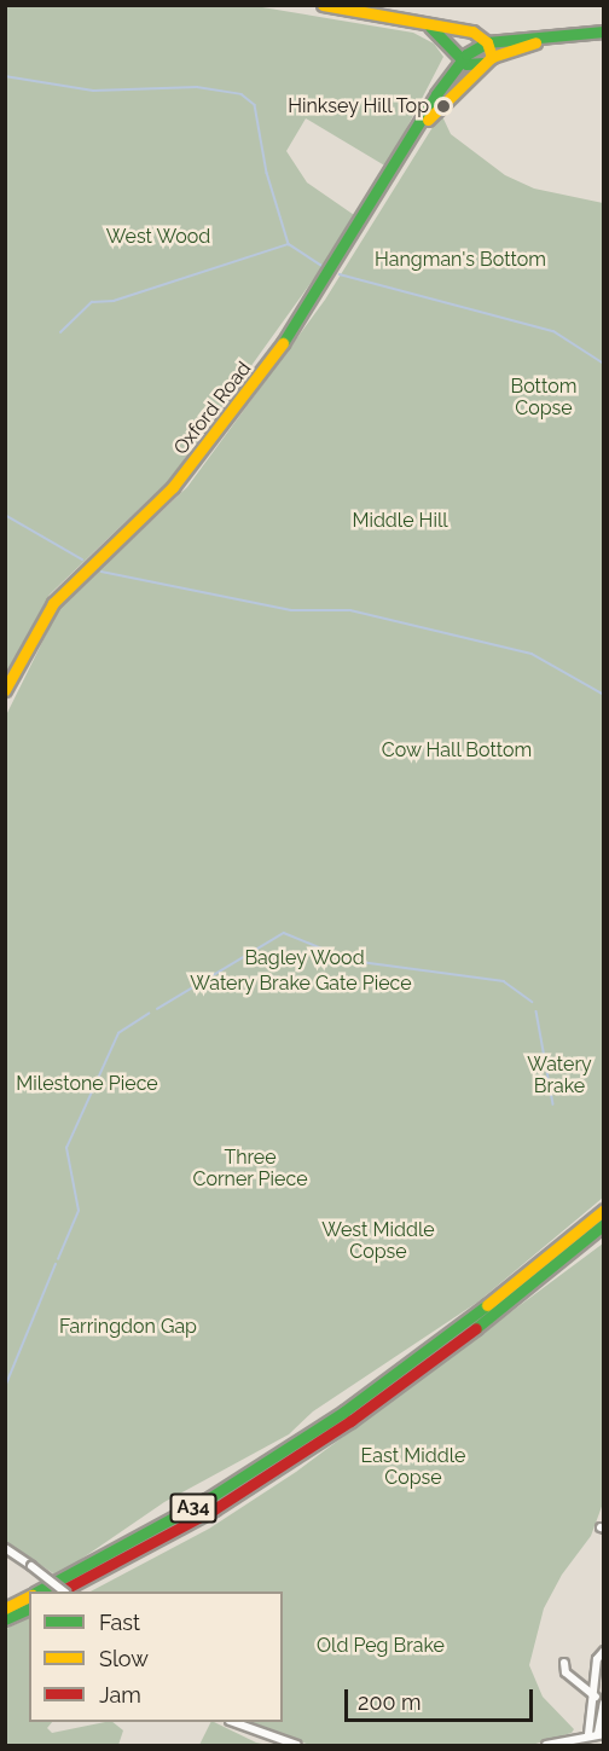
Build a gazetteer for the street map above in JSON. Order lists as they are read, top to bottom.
{
  "streets": {
    "main road": ["Oxford Road", "A34"]
  },
  "parks": [
    "West Wood",
    "Hangman's Bottom",
    "Bottom Copse",
    "Middle Hill",
    "Cow Hall Bottom",
    "Bagley Wood",
    "Watery Brake Gate Piece",
    "Watery Brake",
    "Milestone Piece",
    "Three Corner Piece",
    "West Middle Copse",
    "Farringdon Gap",
    "East Middle Copse",
    "Old Peg Brake"
  ],
  "places": ["Hinksey Hill Top"],
  "legend": ["Fast", "Slow", "Jam"],
  "scale_bar": "200 m"
}
